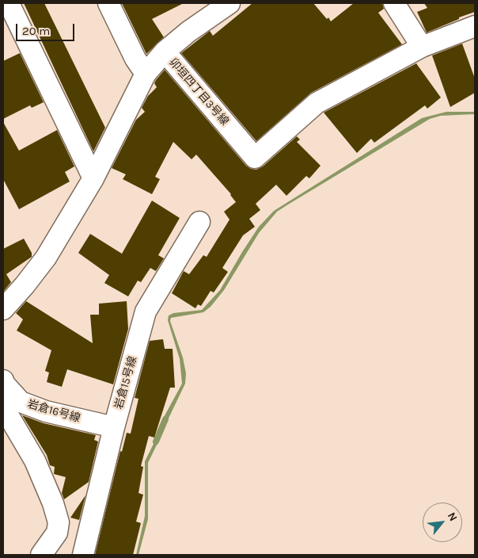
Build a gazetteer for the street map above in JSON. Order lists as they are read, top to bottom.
{
  "streets": {
    "street": ["卯垣四丁目3号線", "岩倉15号線", "岩倉16号線"]
  },
  "crossings": [
    ["岩倉15号線", "岩倉16号線"]
  ],
  "scale_bar": "20 m",
  "north": "top right"
}
